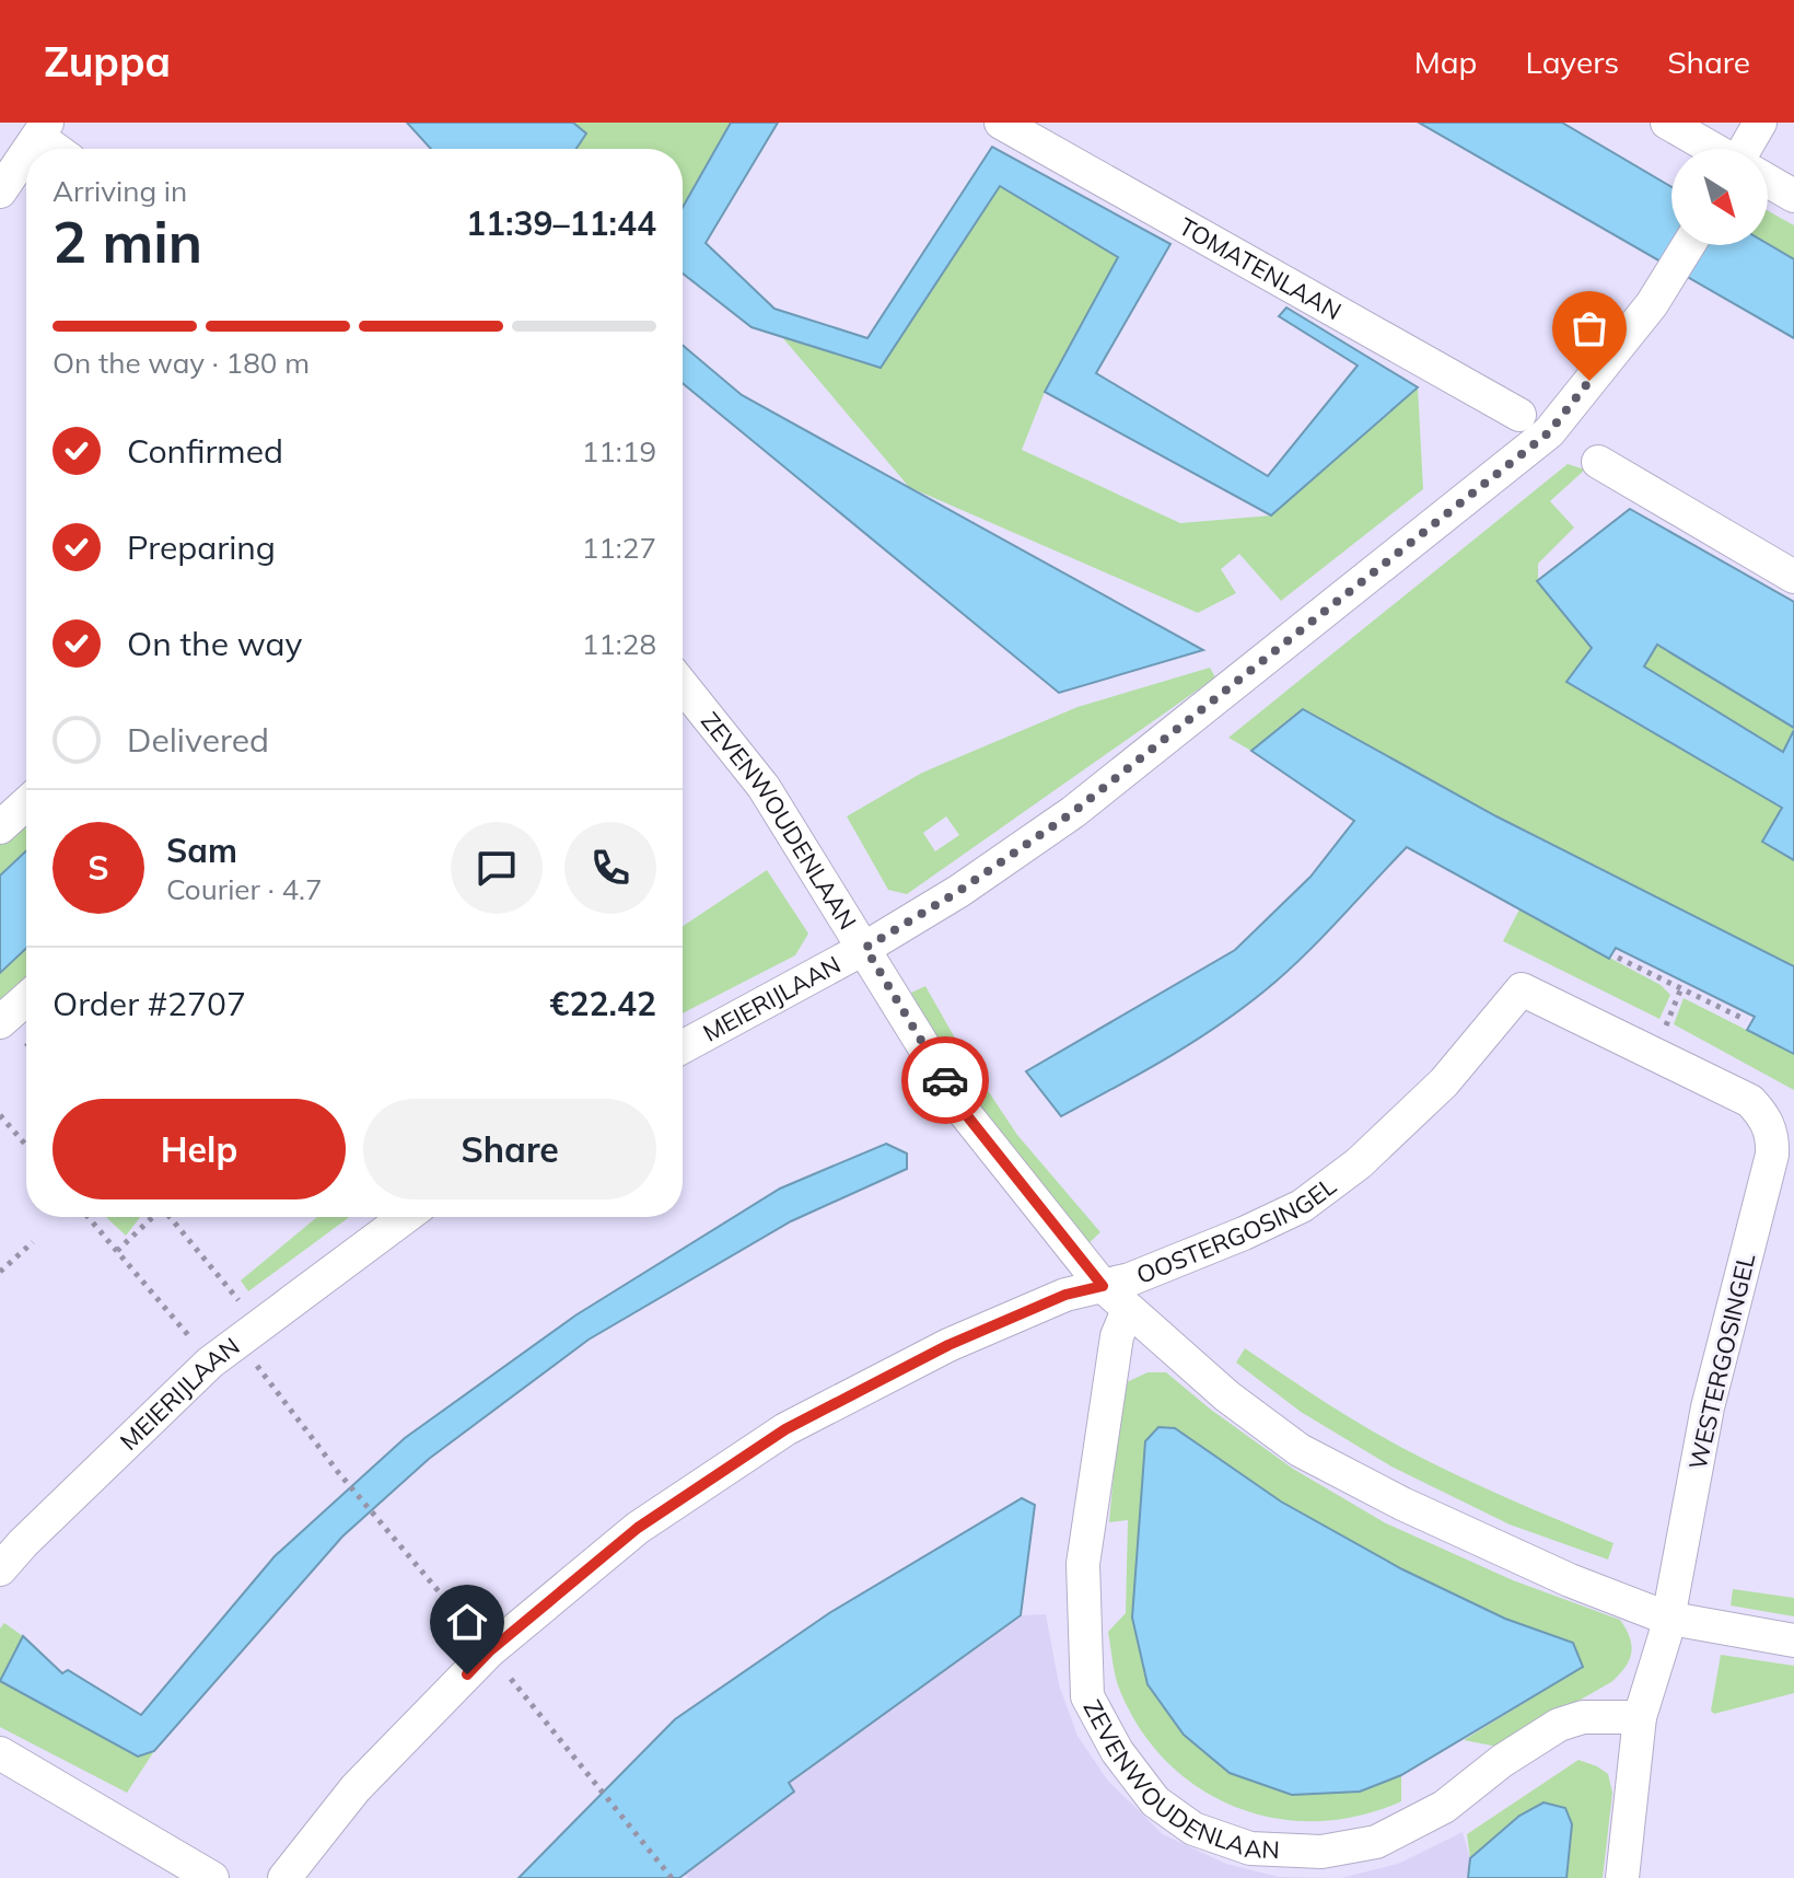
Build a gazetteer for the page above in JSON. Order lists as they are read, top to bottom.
{
  "streets": {
    "street": [
      "TOMATENLAAN",
      "ZEVENWOUDENLAAN",
      "MEIERIJLAAN",
      "OOSTERGOSINGEL",
      "WESTERGOSINGEL"
    ]
  },
  "crossings": [
    ["ZEVENWOUDENLAAN", "MEIERIJLAAN"],
    ["ZEVENWOUDENLAAN", "OOSTERGOSINGEL"],
    ["ZEVENWOUDENLAAN", "WESTERGOSINGEL"],
    ["OOSTERGOSINGEL", "WESTERGOSINGEL"]
  ],
  "north": "bottom right",
  "page": {
    "header": "Zuppa",
    "nav": ["Map", "Layers", "Share"],
    "heading": ["2 min", "Arriving in", "11:39–11:44"],
    "panel": [
      "Sam",
      "Courier · 4.7",
      "Order #2707",
      "€22.42"
    ],
    "bar": "On the way · 180 m",
    "list": [
      ["Confirmed", "11:19"],
      ["Preparing", "11:27"],
      ["On the way", "11:28"],
      "Delivered"
    ],
    "round": "S",
    "buttons": ["Help", "Share"]
  }
}
